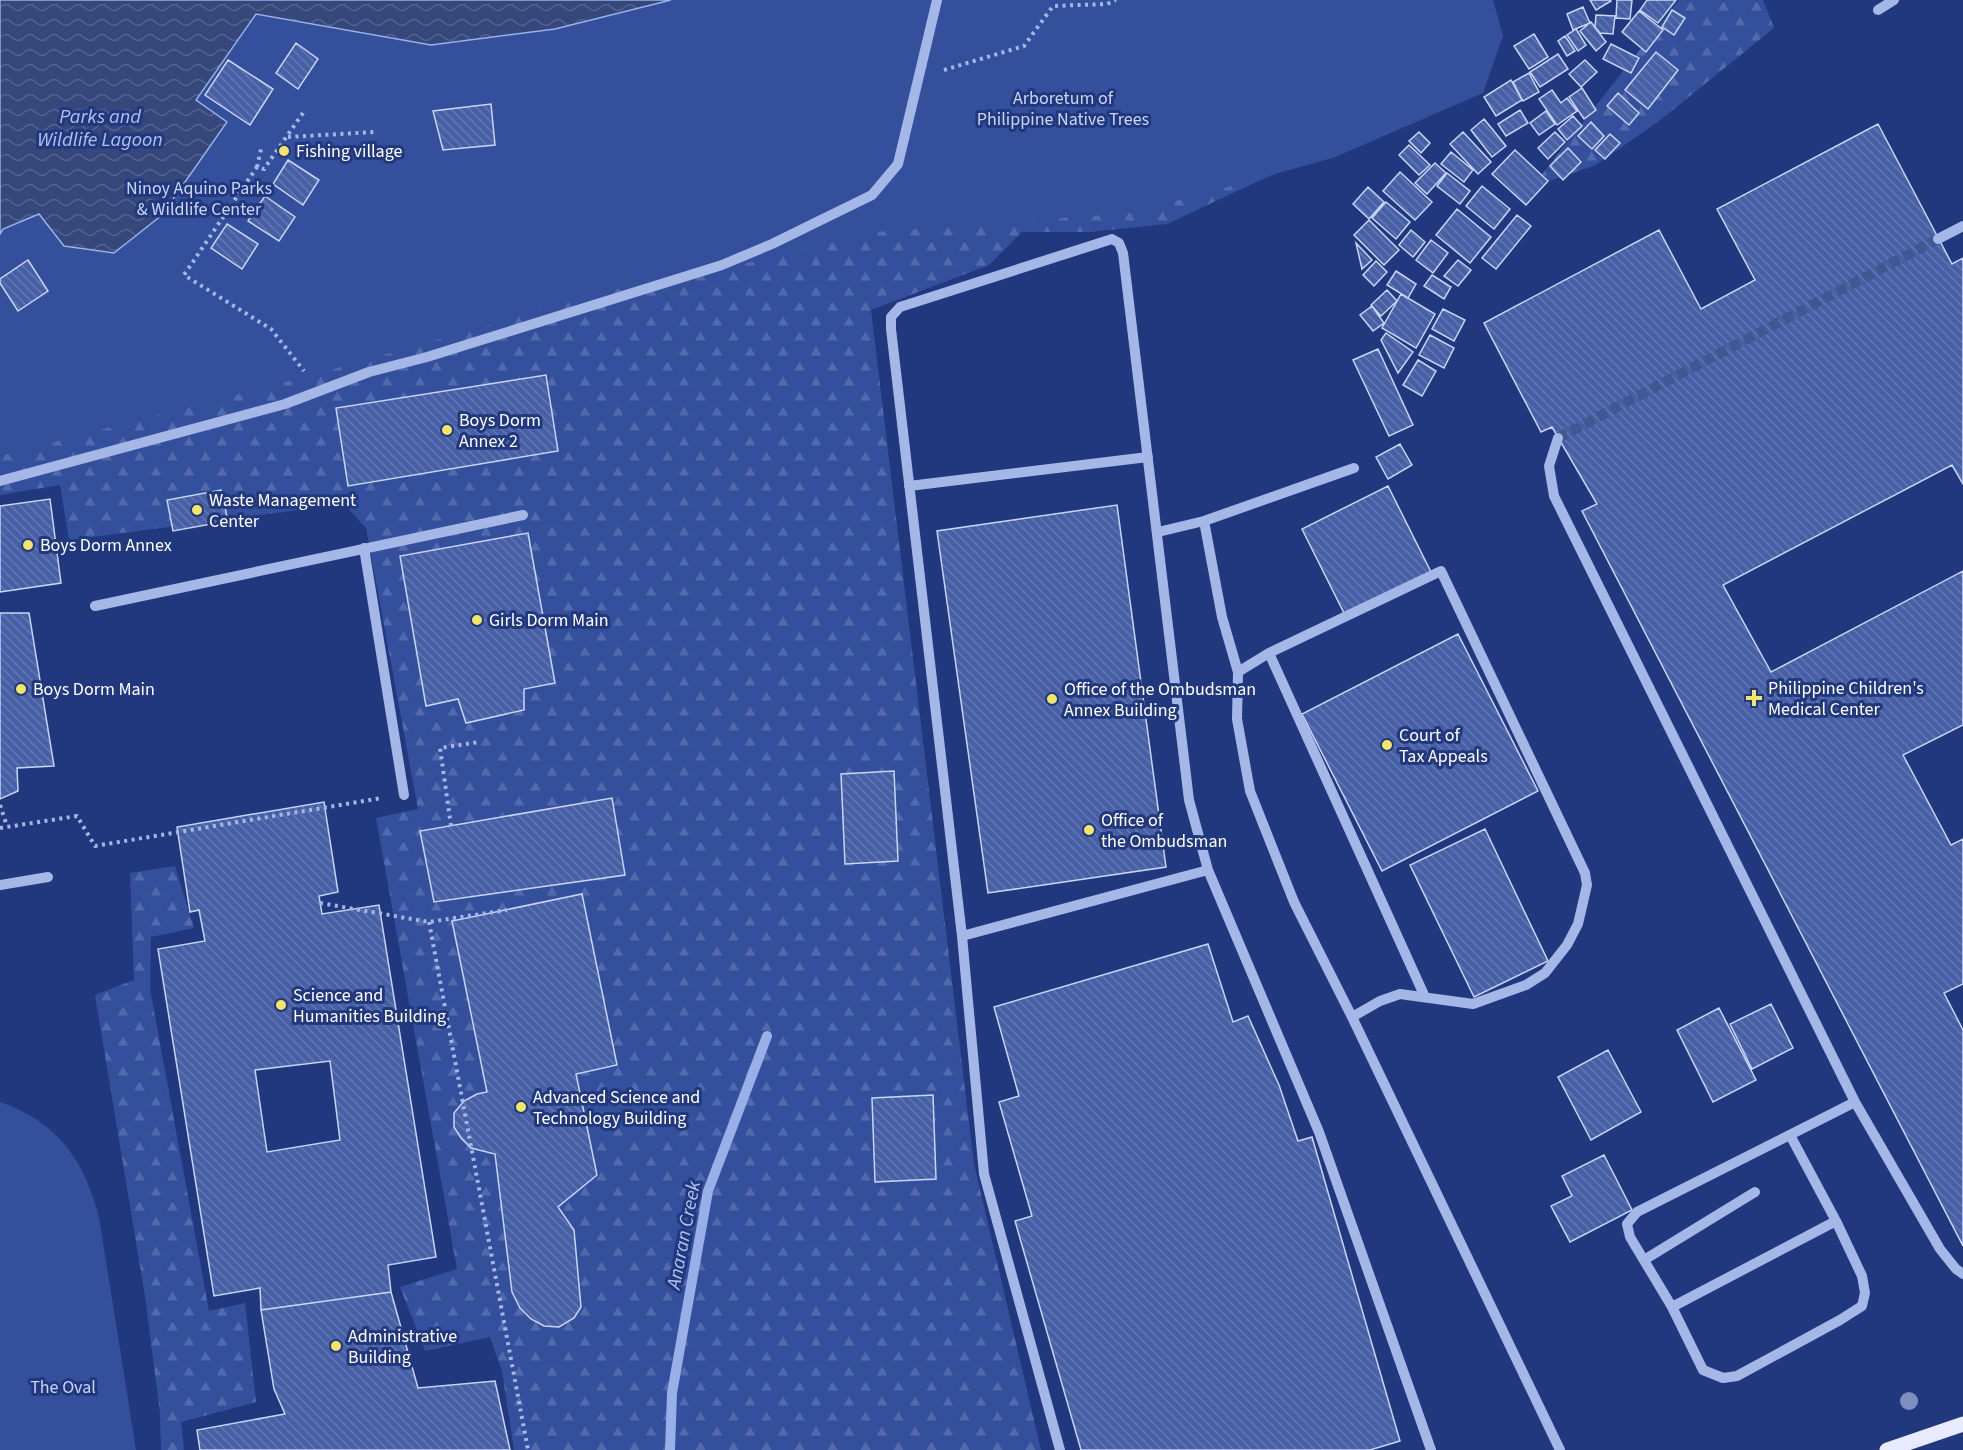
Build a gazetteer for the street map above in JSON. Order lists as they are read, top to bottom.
{
  "water": ["Parks and Wildlife Lagoon", "Anaran Creek"],
  "parks": ["Arboretum of Philippine Native Trees", "Ninoy Aquino Parks & Wildlife Center", "The Oval"],
  "places": {
    "other": [
      "Fishing village",
      "Boys Dorm Annex 2",
      "Waste Management Center",
      "Boys Dorm Annex",
      "Girls Dorm Main",
      "Boys Dorm Main",
      "Office of the Ombudsman Annex Building",
      "Court of Tax Appeals",
      "Office of the Ombudsman",
      "Science and Humanities Building",
      "Advanced Science and Technology Building",
      "Administrative Building"
    ],
    "health": ["Philippine Children's Medical Center"]
  }
}
